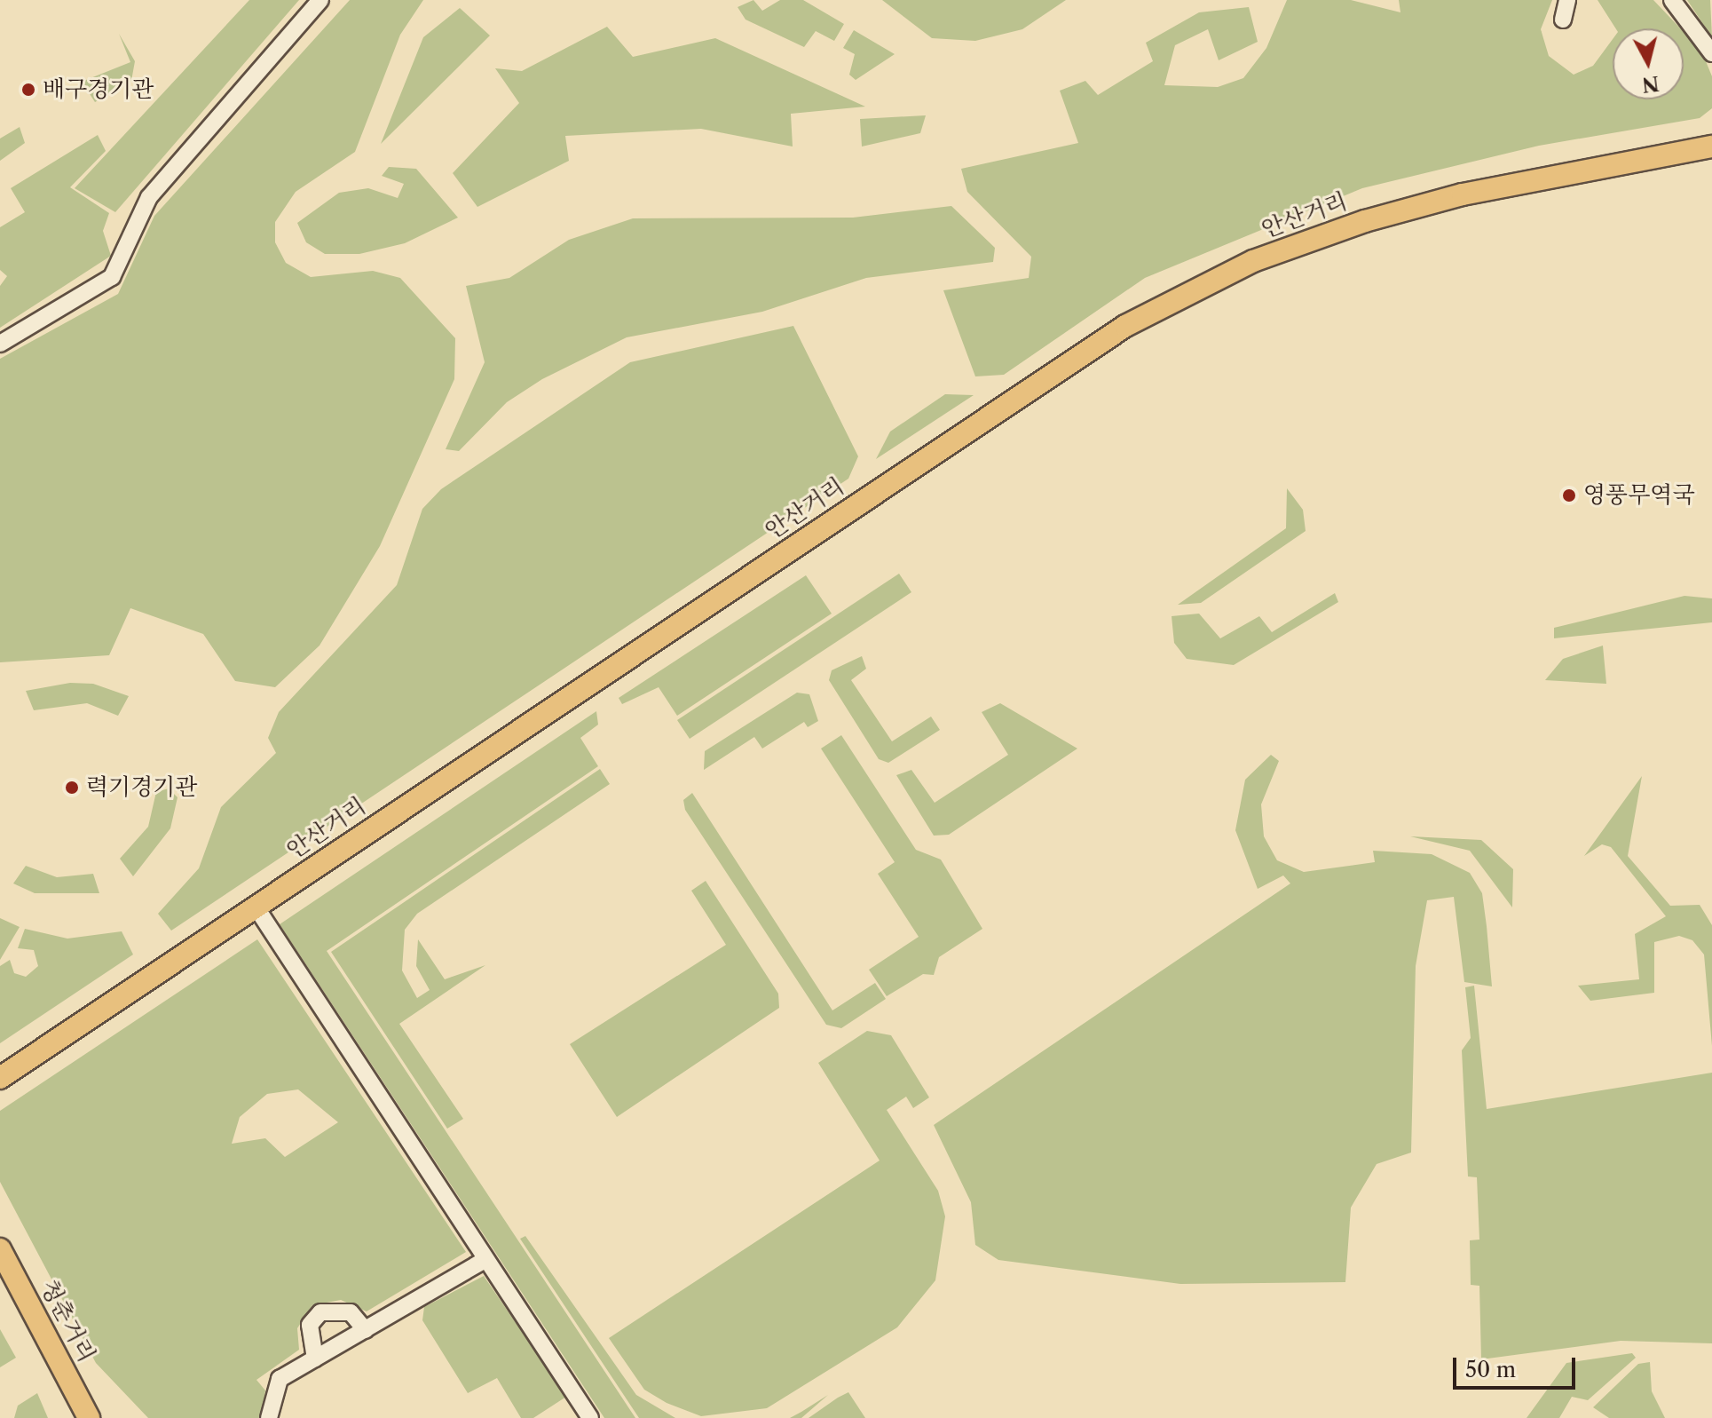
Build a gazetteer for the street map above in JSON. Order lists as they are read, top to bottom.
{
  "streets": {
    "main road": ["안산거리", "청춘거리"]
  },
  "places": ["배구경기관", "영풍무역국", "력기경기관"],
  "scale_bar": "50 m",
  "north": "bottom"
}
